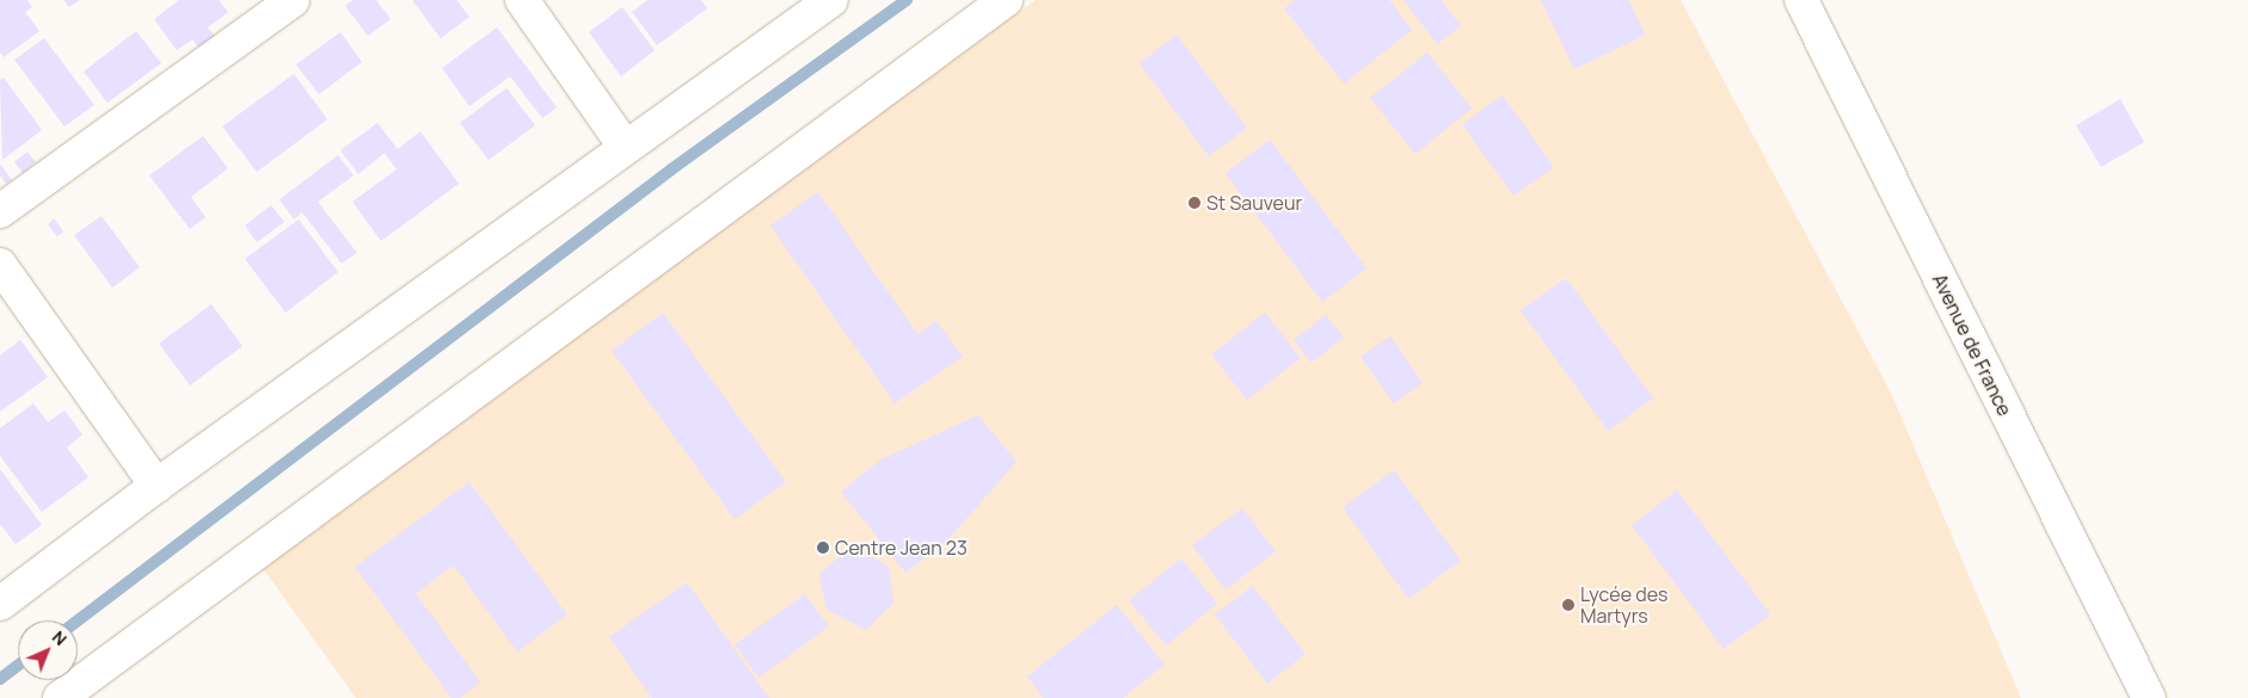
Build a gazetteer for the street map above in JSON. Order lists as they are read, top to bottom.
{
  "streets": {
    "street": ["Avenue de France"]
  },
  "places": ["St Sauveur", "Centre Jean 23", "Lycée des Martyrs"],
  "north": "top right"
}
